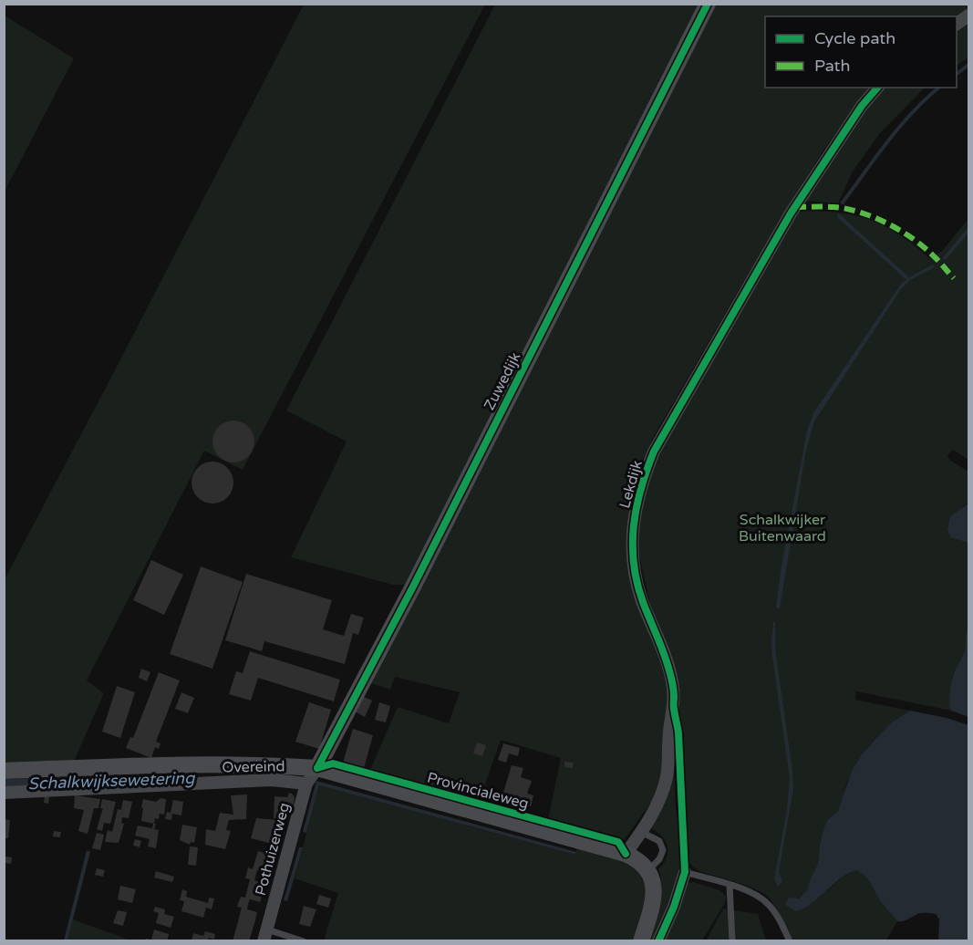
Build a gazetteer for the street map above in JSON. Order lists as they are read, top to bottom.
{
  "streets": {
    "street": [
      "Zuwedijk",
      "Lekdijk",
      "Overeind",
      "Provincialeweg",
      "Pothuizerweg"
    ]
  },
  "crossings": [
    ["Zuwedijk", "Provincialeweg"],
    ["Zuwedijk", "Pothuizerweg"],
    ["Lekdijk", "Provincialeweg"],
    ["Overeind", "Pothuizerweg"],
    ["Provincialeweg", "Pothuizerweg"]
  ],
  "water": ["Schalkwijksewetering"],
  "parks": ["Schalkwijker Buitenwaard"],
  "legend": ["Cycle path", "Path"]
}
